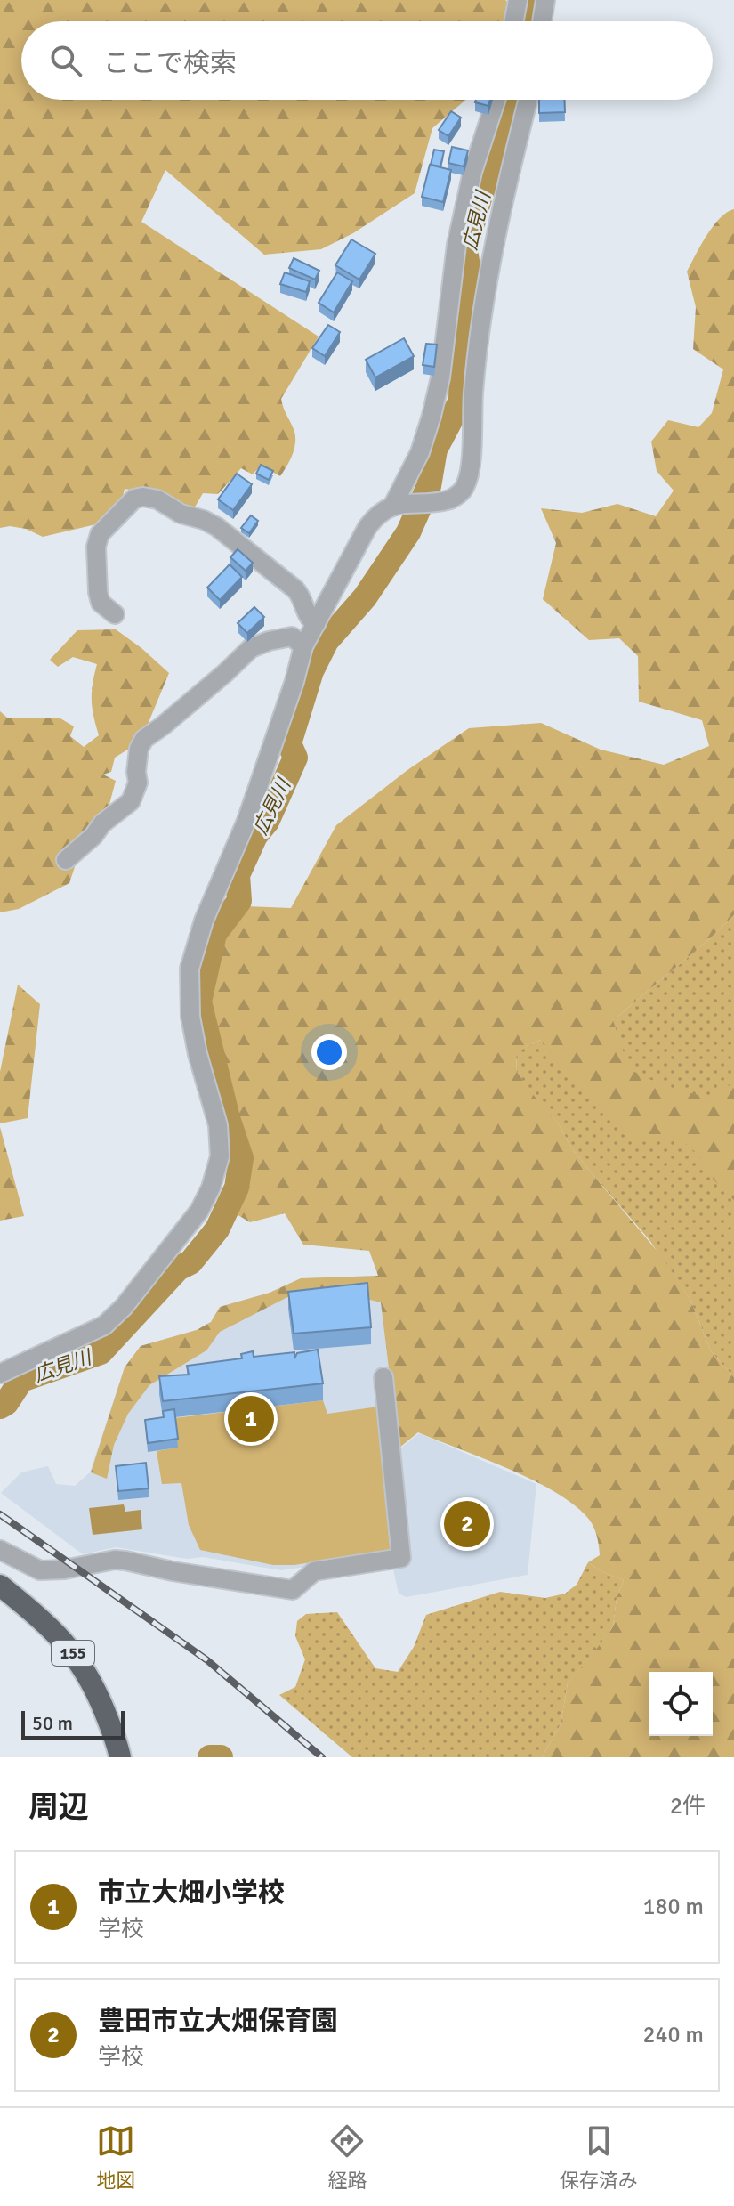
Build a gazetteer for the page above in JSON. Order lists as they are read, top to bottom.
{
  "streets": {
    "highway": ["155"]
  },
  "water": ["広見川"],
  "scale_bar": "50 m",
  "page": {
    "search": "ここで検索",
    "pins": ["1", "2"],
    "scale": "50 m",
    "heading": ["周辺", "2件"],
    "list": [
      {
        "mark": "1",
        "name": "市立大畑小学校",
        "note": "学校",
        "value": "180 m"
      },
      {
        "mark": "2",
        "name": "豊田市立大畑保育園",
        "note": "学校",
        "value": "240 m"
      }
    ],
    "nav": ["地図", "経路", "保存済み"]
  }
}
